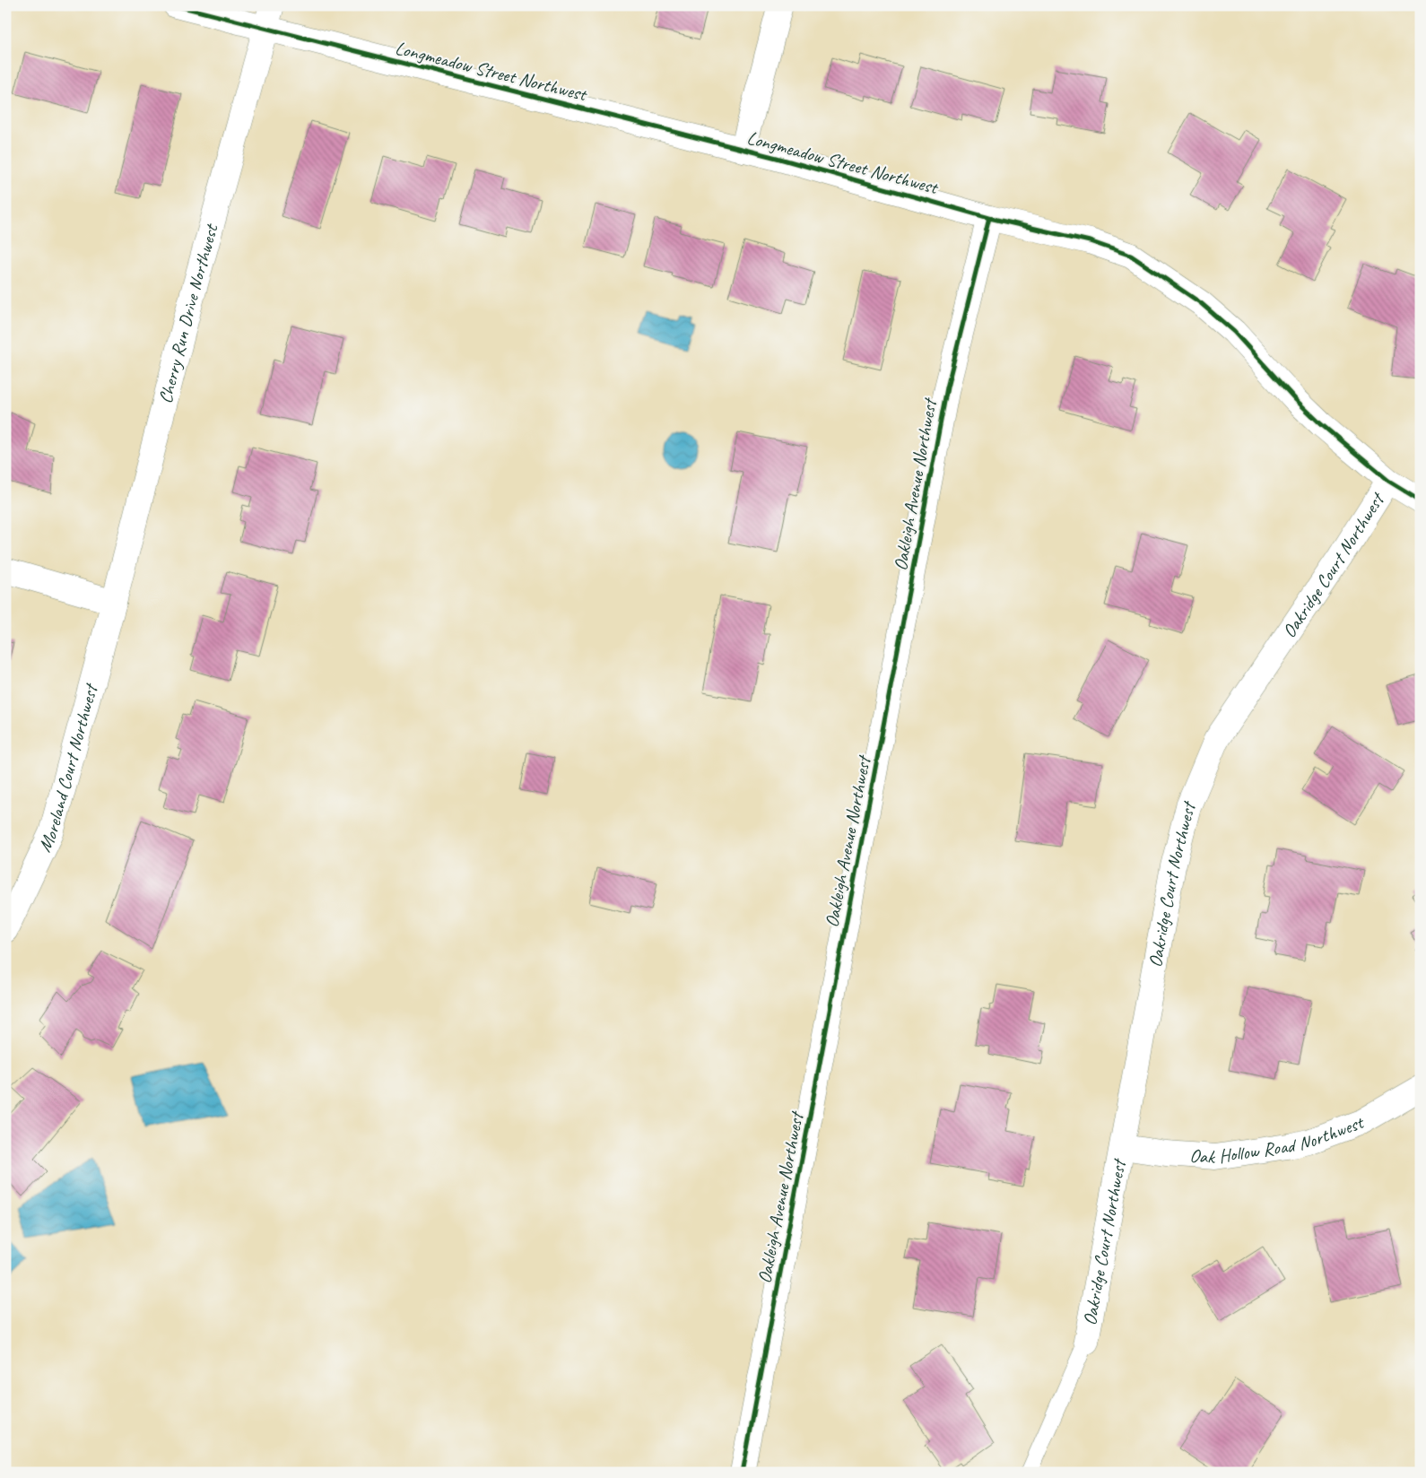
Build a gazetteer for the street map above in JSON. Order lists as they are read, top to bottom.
{
  "streets": {
    "street": [
      "Longmeadow Street Northwest",
      "Cherry Run Drive Northwest",
      "Oakleigh Avenue Northwest",
      "Oakridge Court Northwest",
      "Moreland Court Northwest",
      "Oak Hollow Road Northwest"
    ]
  },
  "crossings": [
    ["Longmeadow Street Northwest", "Cherry Run Drive Northwest"],
    ["Longmeadow Street Northwest", "Oakleigh Avenue Northwest"],
    ["Longmeadow Street Northwest", "Oakridge Court Northwest"],
    ["Cherry Run Drive Northwest", "Moreland Court Northwest"],
    ["Oakridge Court Northwest", "Oak Hollow Road Northwest"]
  ]
}
